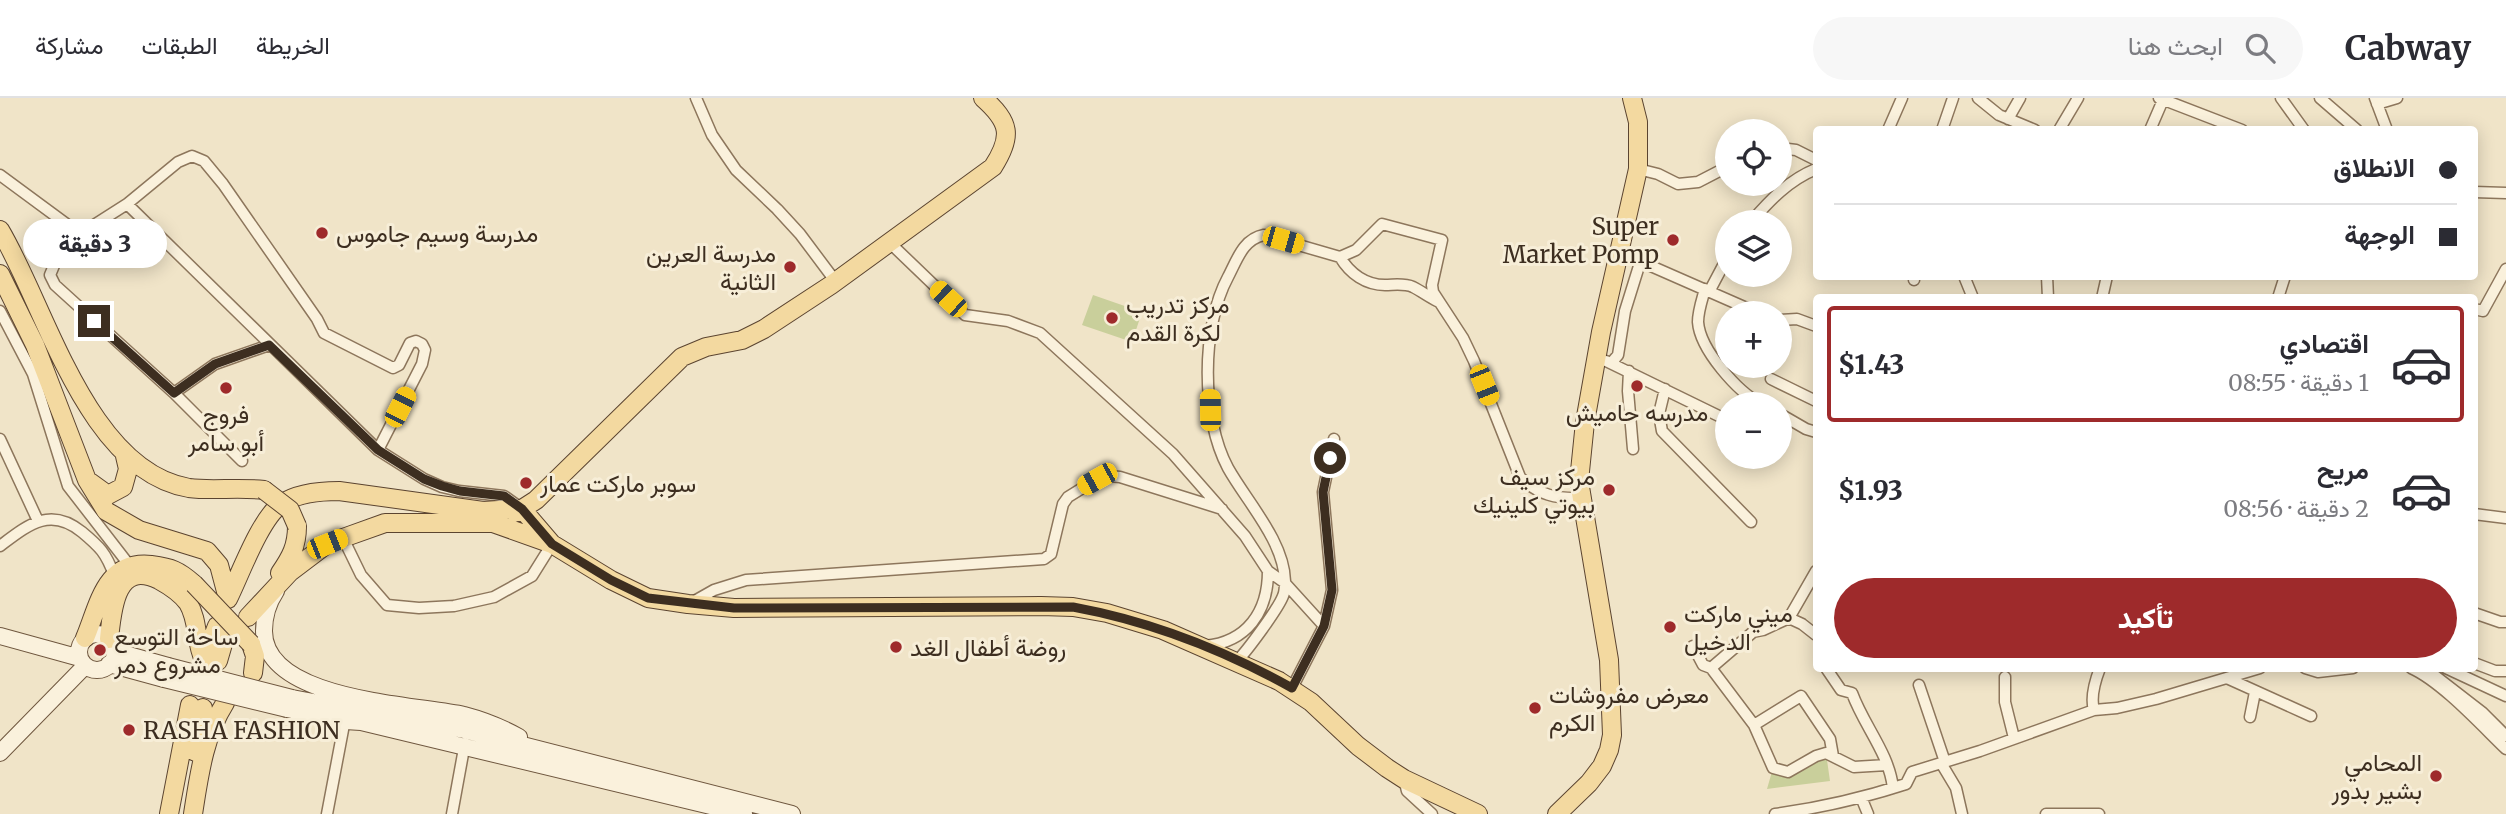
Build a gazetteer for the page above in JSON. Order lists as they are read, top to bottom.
{
  "places": [
    "مدرسة وسيم جاموس",
    "Super Market Pomp",
    "مدرسة العرين الثانية",
    "مركز تدريب لكرة القدم",
    "مدرسه حاميش",
    "فروج أبو سامر",
    "سوبر ماركت عمار",
    "مركز سيف بيوتي كلينيك",
    "ميني ماركت الدخيل",
    "روضة أطفال الغد",
    "ساحة التوسع مشروع دمر",
    "معرض مفروشات الكرم",
    "RASHA FASHION",
    "المحامي بشير بدور"
  ],
  "page": {
    "header": "Cabway",
    "search": "ابحث هنا",
    "nav": ["الخريطة", "الطبقات", "مشاركة"],
    "map_buttons": ["+", "−"],
    "banner": ["الانطلاق", "الوجهة"],
    "bubble": "3 دقيقة",
    "list": [
      {
        "name": "اقتصادي",
        "note": "1 دقيقة · 08:55",
        "value": "$1.43"
      },
      {
        "name": "مريح",
        "note": "2 دقيقة · 08:56",
        "value": "$1.93"
      }
    ],
    "buttons": "تأكيد"
  }
}
